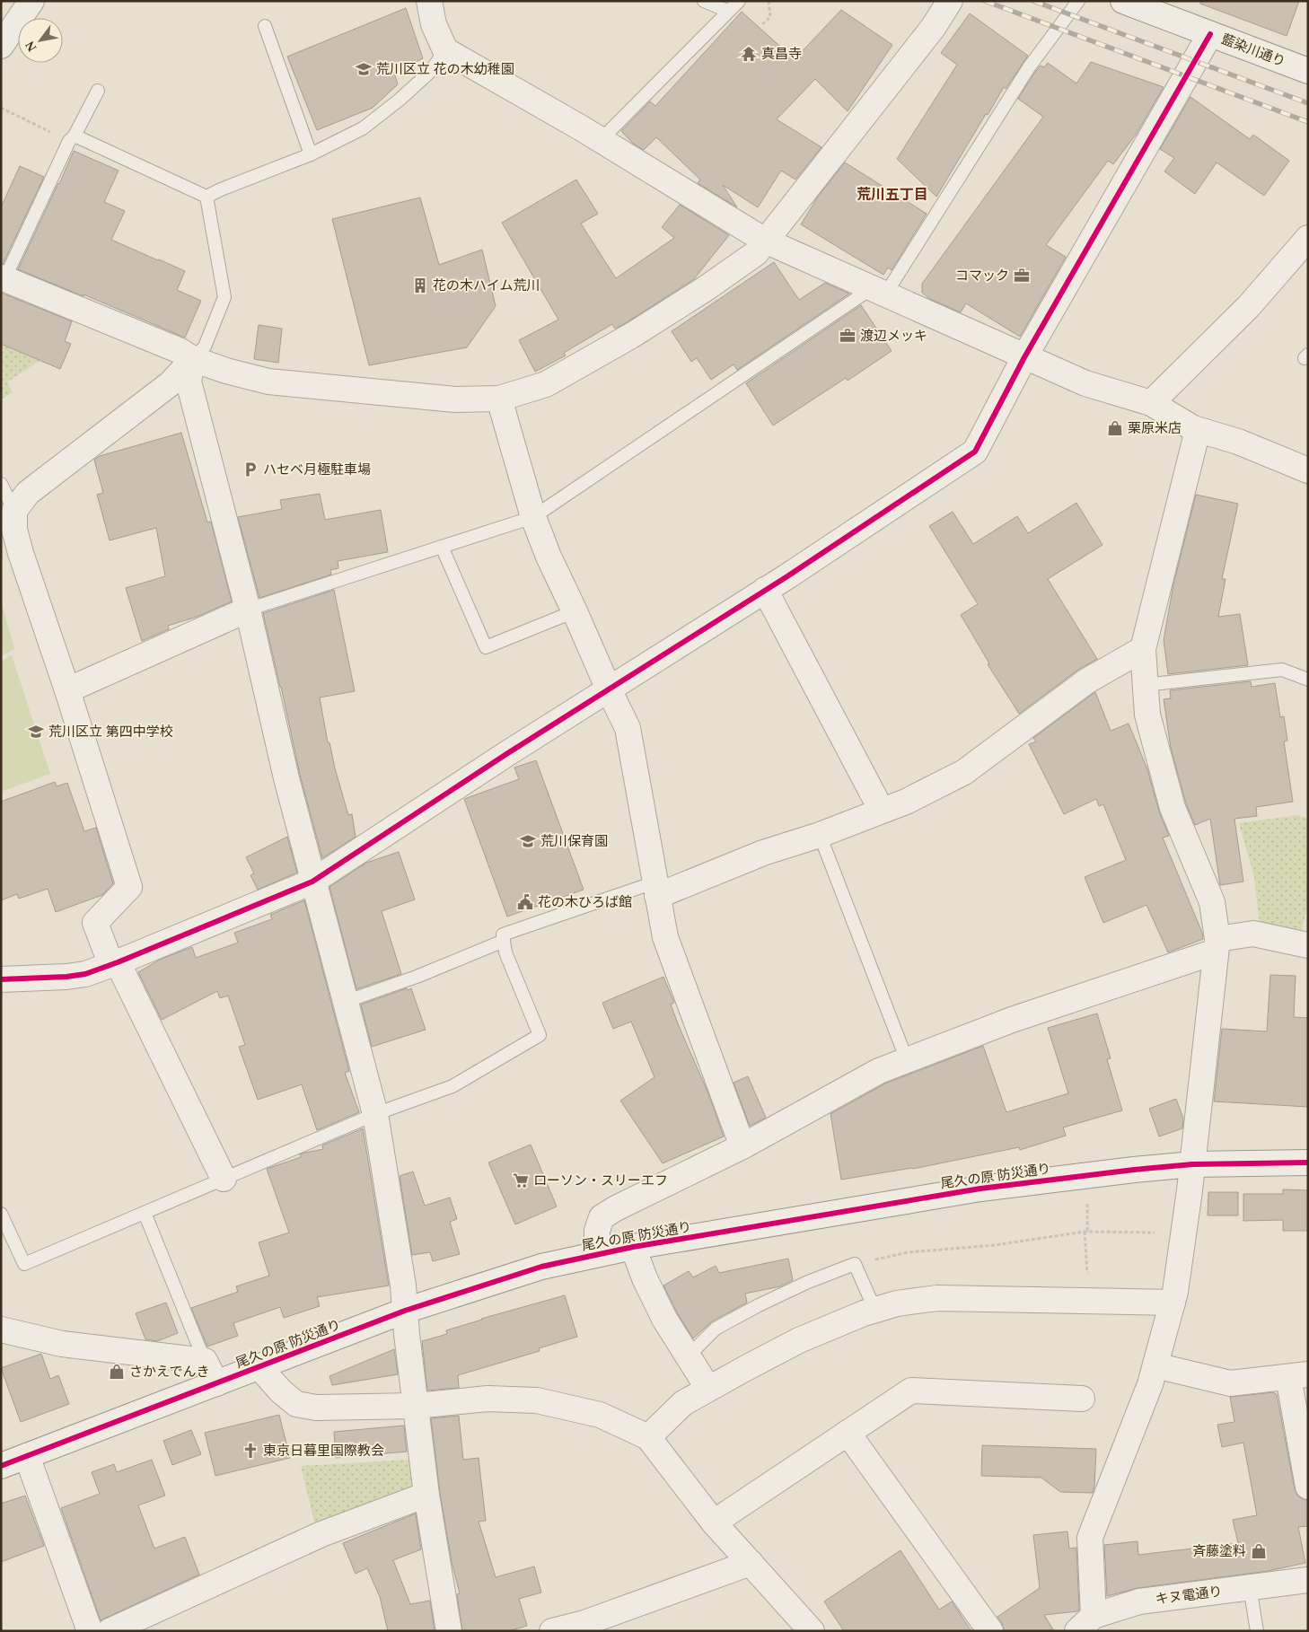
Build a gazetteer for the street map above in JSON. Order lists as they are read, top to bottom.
{
  "streets": {
    "street": ["藍染川通り", "尾久の原 防災通り", "キヌ電通り"]
  },
  "districts": ["荒川五丁目"],
  "places": {
    "temple": ["真昌寺"],
    "school or university": ["荒川区立 花の木幼稚園", "荒川区立 第四中学校", "荒川保育園"],
    "office": ["コマック", "渡辺メッキ"],
    "building": ["花の木ハイム荒川"],
    "shop": ["栗原米店", "さかえでんき", "斉藤塗料"],
    "parking": ["ハセベ月極駐車場"],
    "public building": ["花の木ひろば館"],
    "supermarket": ["ローソン・スリーエフ"],
    "church": ["東京日暮里国際教会"]
  },
  "north": "bottom left"
}
